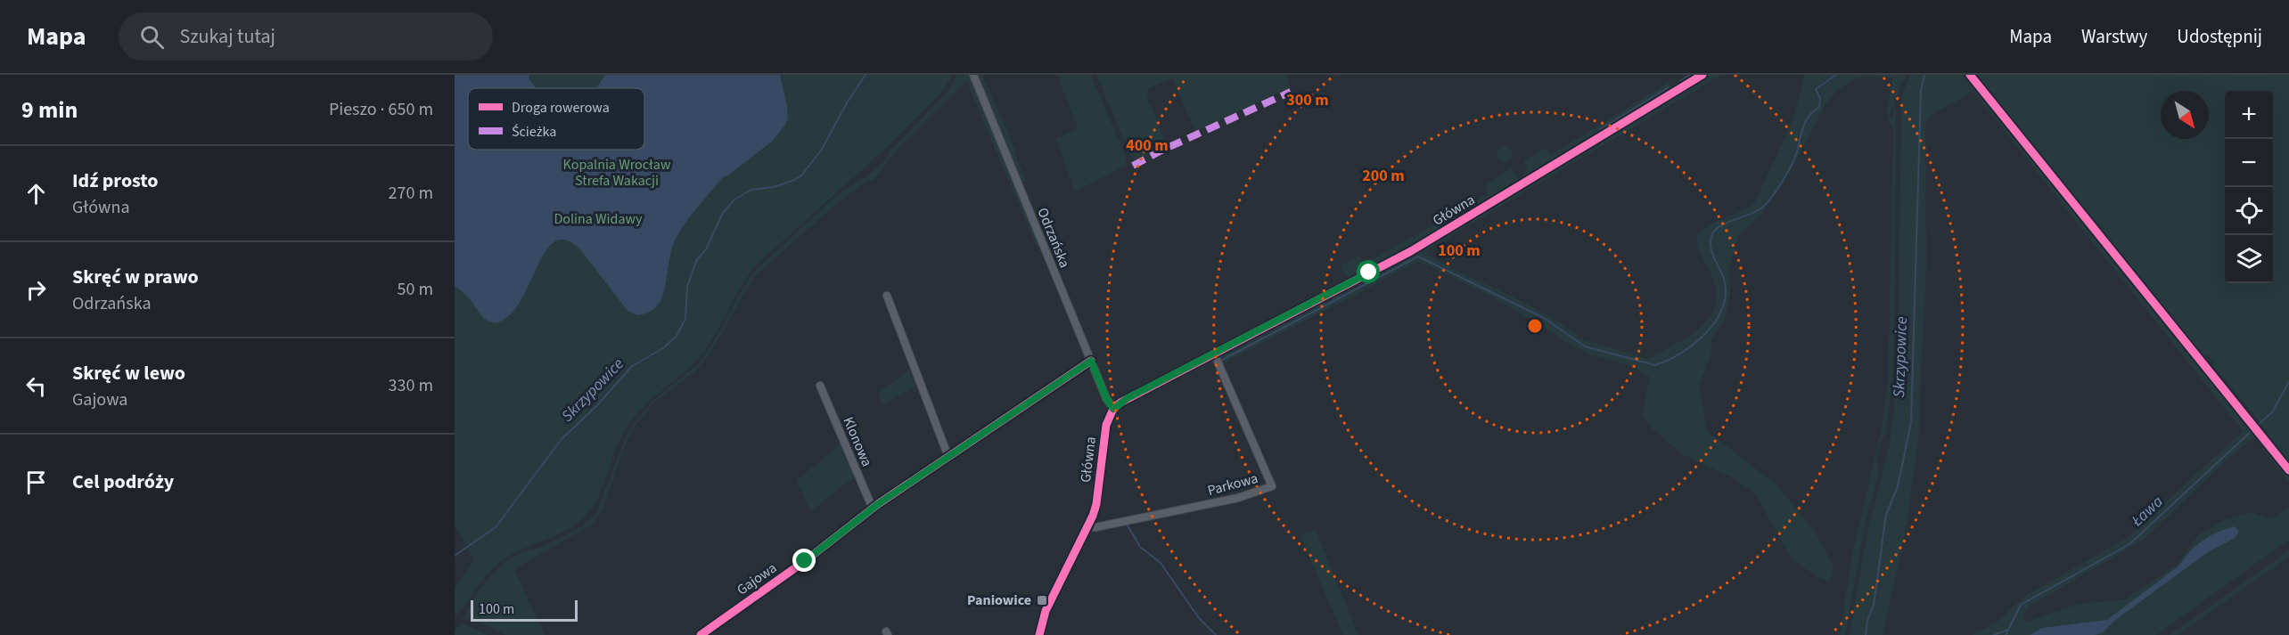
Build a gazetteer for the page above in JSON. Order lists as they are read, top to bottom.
{
  "streets": {
    "street": [
      "Główna",
      "Odrzańska",
      "Klonowa",
      "Parkowa",
      "Gajowa"
    ]
  },
  "crossings": [
    ["Główna", "Odrzańska"],
    ["Główna", "Parkowa"],
    ["Odrzańska", "Gajowa"],
    ["Klonowa", "Gajowa"]
  ],
  "water": ["Skrzypowice", "Ława"],
  "parks": ["Kopalnia Wrocław Strefa Wakacji", "Dolina Widawy"],
  "places": {
    "transit": ["Paniowice"]
  },
  "legend": ["Droga rowerowa", "Ścieżka"],
  "scale_bar": "100 m",
  "north": "bottom right",
  "page": {
    "header": "Mapa",
    "search": "Szukaj tutaj",
    "nav": ["Mapa", "Warstwy", "Udostępnij"],
    "heading": ["9 min", "Pieszo · 650 m"],
    "map_buttons": ["+", "−"],
    "list": [
      ["Idź prosto", "Główna", "270 m"],
      ["Skręć w prawo", "Odrzańska", "50 m"],
      ["Skręć w lewo", "Gajowa", "330 m"],
      "Cel podróży"
    ],
    "scale": "100 m"
  },
  "rings": [
    "300 m",
    "400 m",
    "200 m",
    "100 m"
  ]
}
